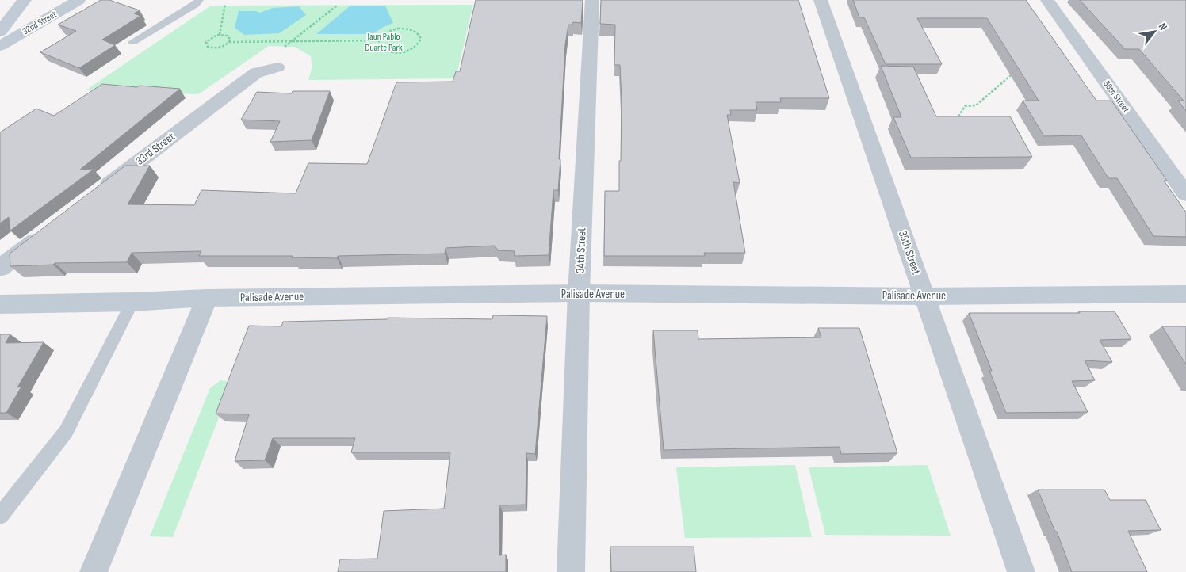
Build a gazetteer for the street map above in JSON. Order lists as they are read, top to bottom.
{
  "streets": {
    "street": [
      "32nd Street",
      "36th Street",
      "33rd Street",
      "34th Street",
      "35th Street",
      "Palisade Avenue"
    ]
  },
  "crossings": [
    ["34th Street", "Palisade Avenue"],
    ["35th Street", "Palisade Avenue"]
  ],
  "parks": ["Jaun Pablo Duarte Park"],
  "north": "top right"
}
